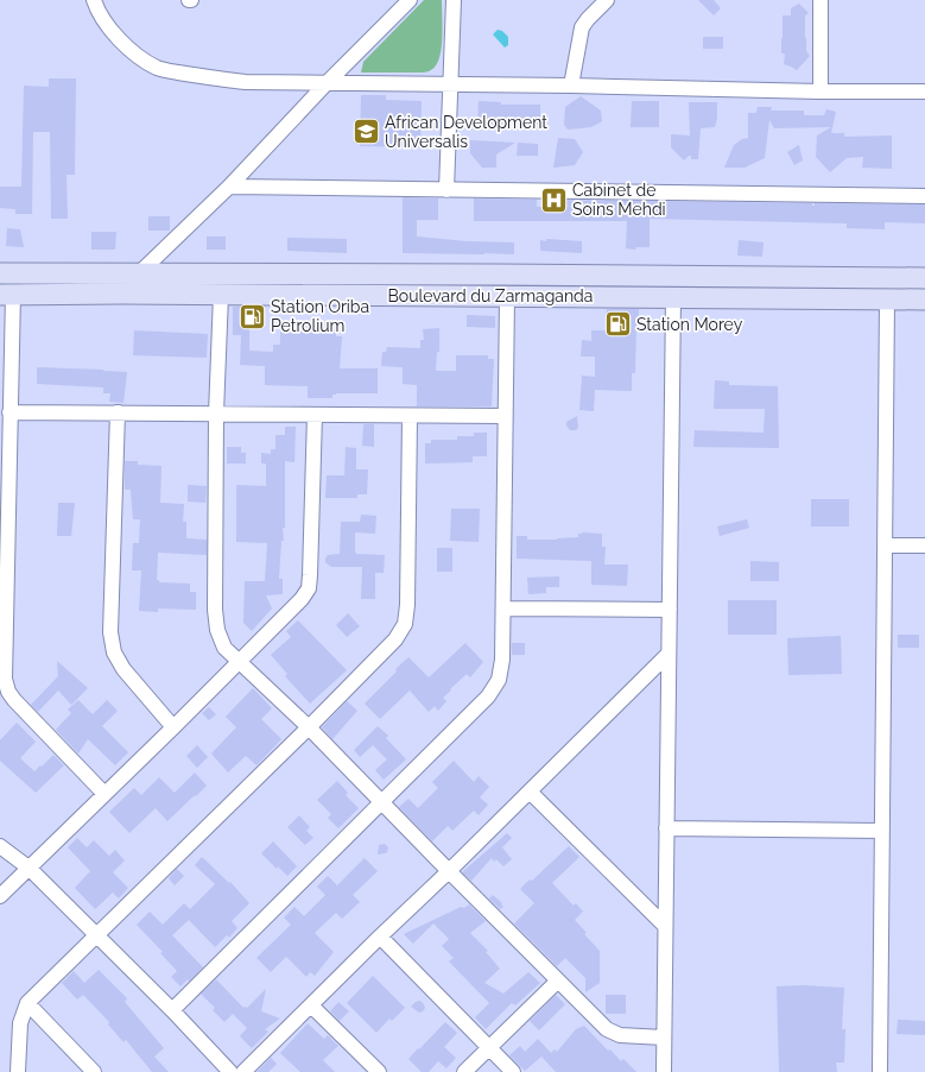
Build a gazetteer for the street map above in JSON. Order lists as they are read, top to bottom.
{
  "streets": {
    "main road": ["Boulevard du Zarmaganda"]
  },
  "places": {
    "school or university": ["African Development Universalis"],
    "hospital": ["Cabinet de Soins Mehdi"],
    "fuel station": ["Station Oriba Petrolium", "Station Morey"]
  }
}
